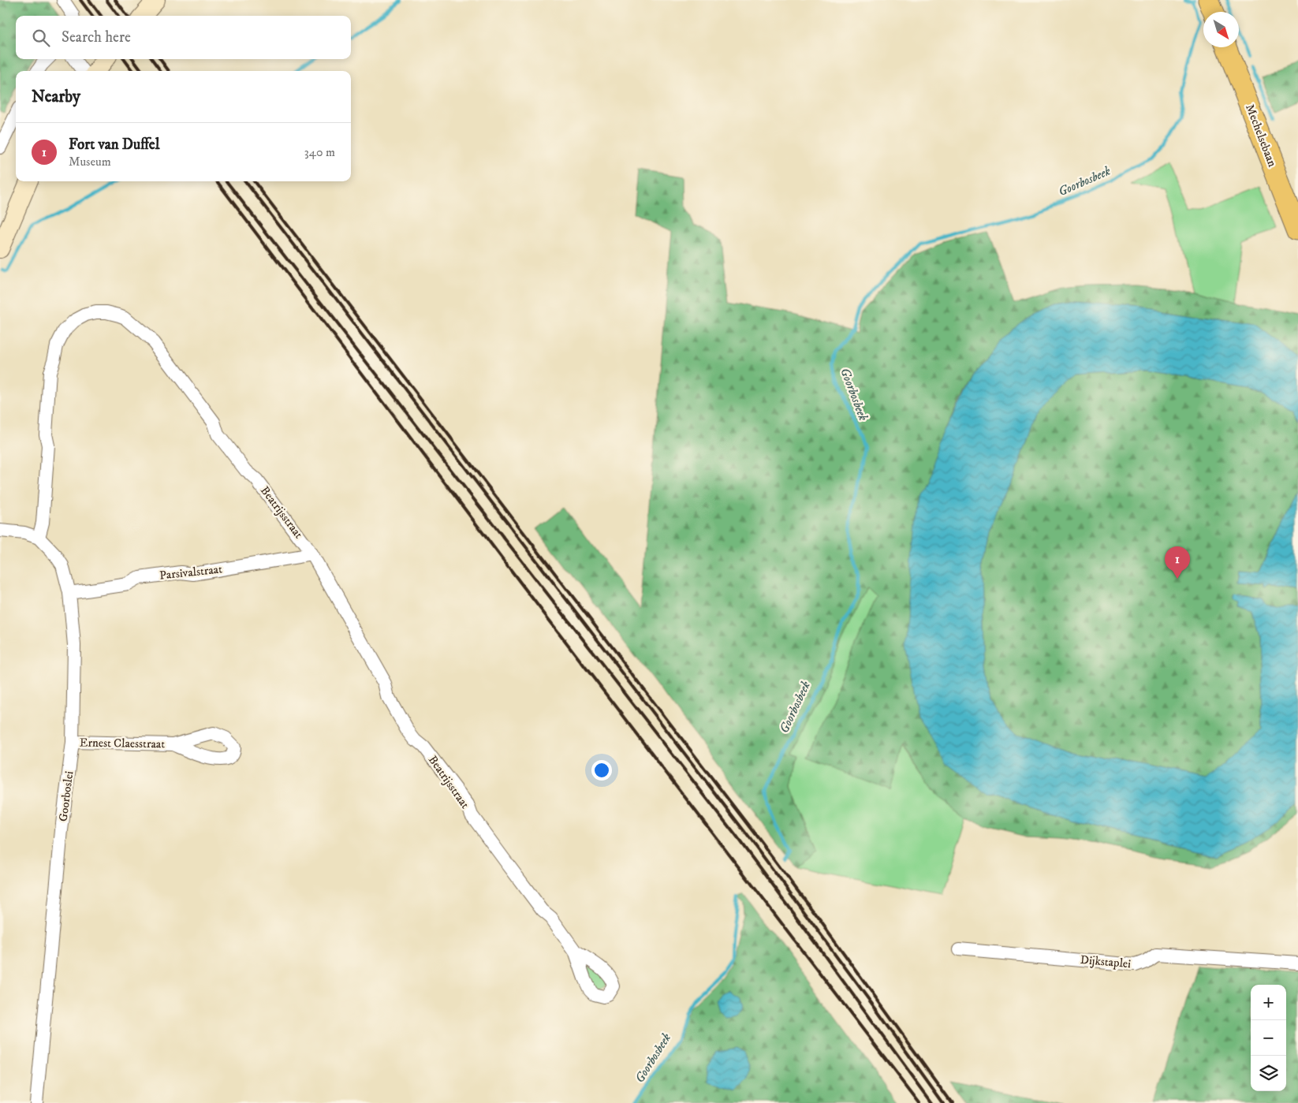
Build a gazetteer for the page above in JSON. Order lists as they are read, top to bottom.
{
  "streets": {
    "main road": ["Mechelsebaan"],
    "street": [
      "Beatrijsstraat",
      "Parsivalstraat",
      "Ernest Claesstraat",
      "Goorboslei",
      "Dijkstaplei"
    ]
  },
  "crossings": [
    ["Beatrijsstraat", "Parsivalstraat"],
    ["Beatrijsstraat", "Goorboslei"],
    ["Parsivalstraat", "Goorboslei"],
    ["Ernest Claesstraat", "Goorboslei"]
  ],
  "water": ["Goorbosbeek"],
  "north": "bottom right",
  "page": {
    "search": "Search here",
    "heading": "Nearby",
    "list": [
      {
        "mark": "1",
        "name": "Fort van Duffel",
        "note": "Museum",
        "value": "340 m"
      }
    ],
    "pins": "1",
    "map_buttons": ["+", "−"]
  }
}
